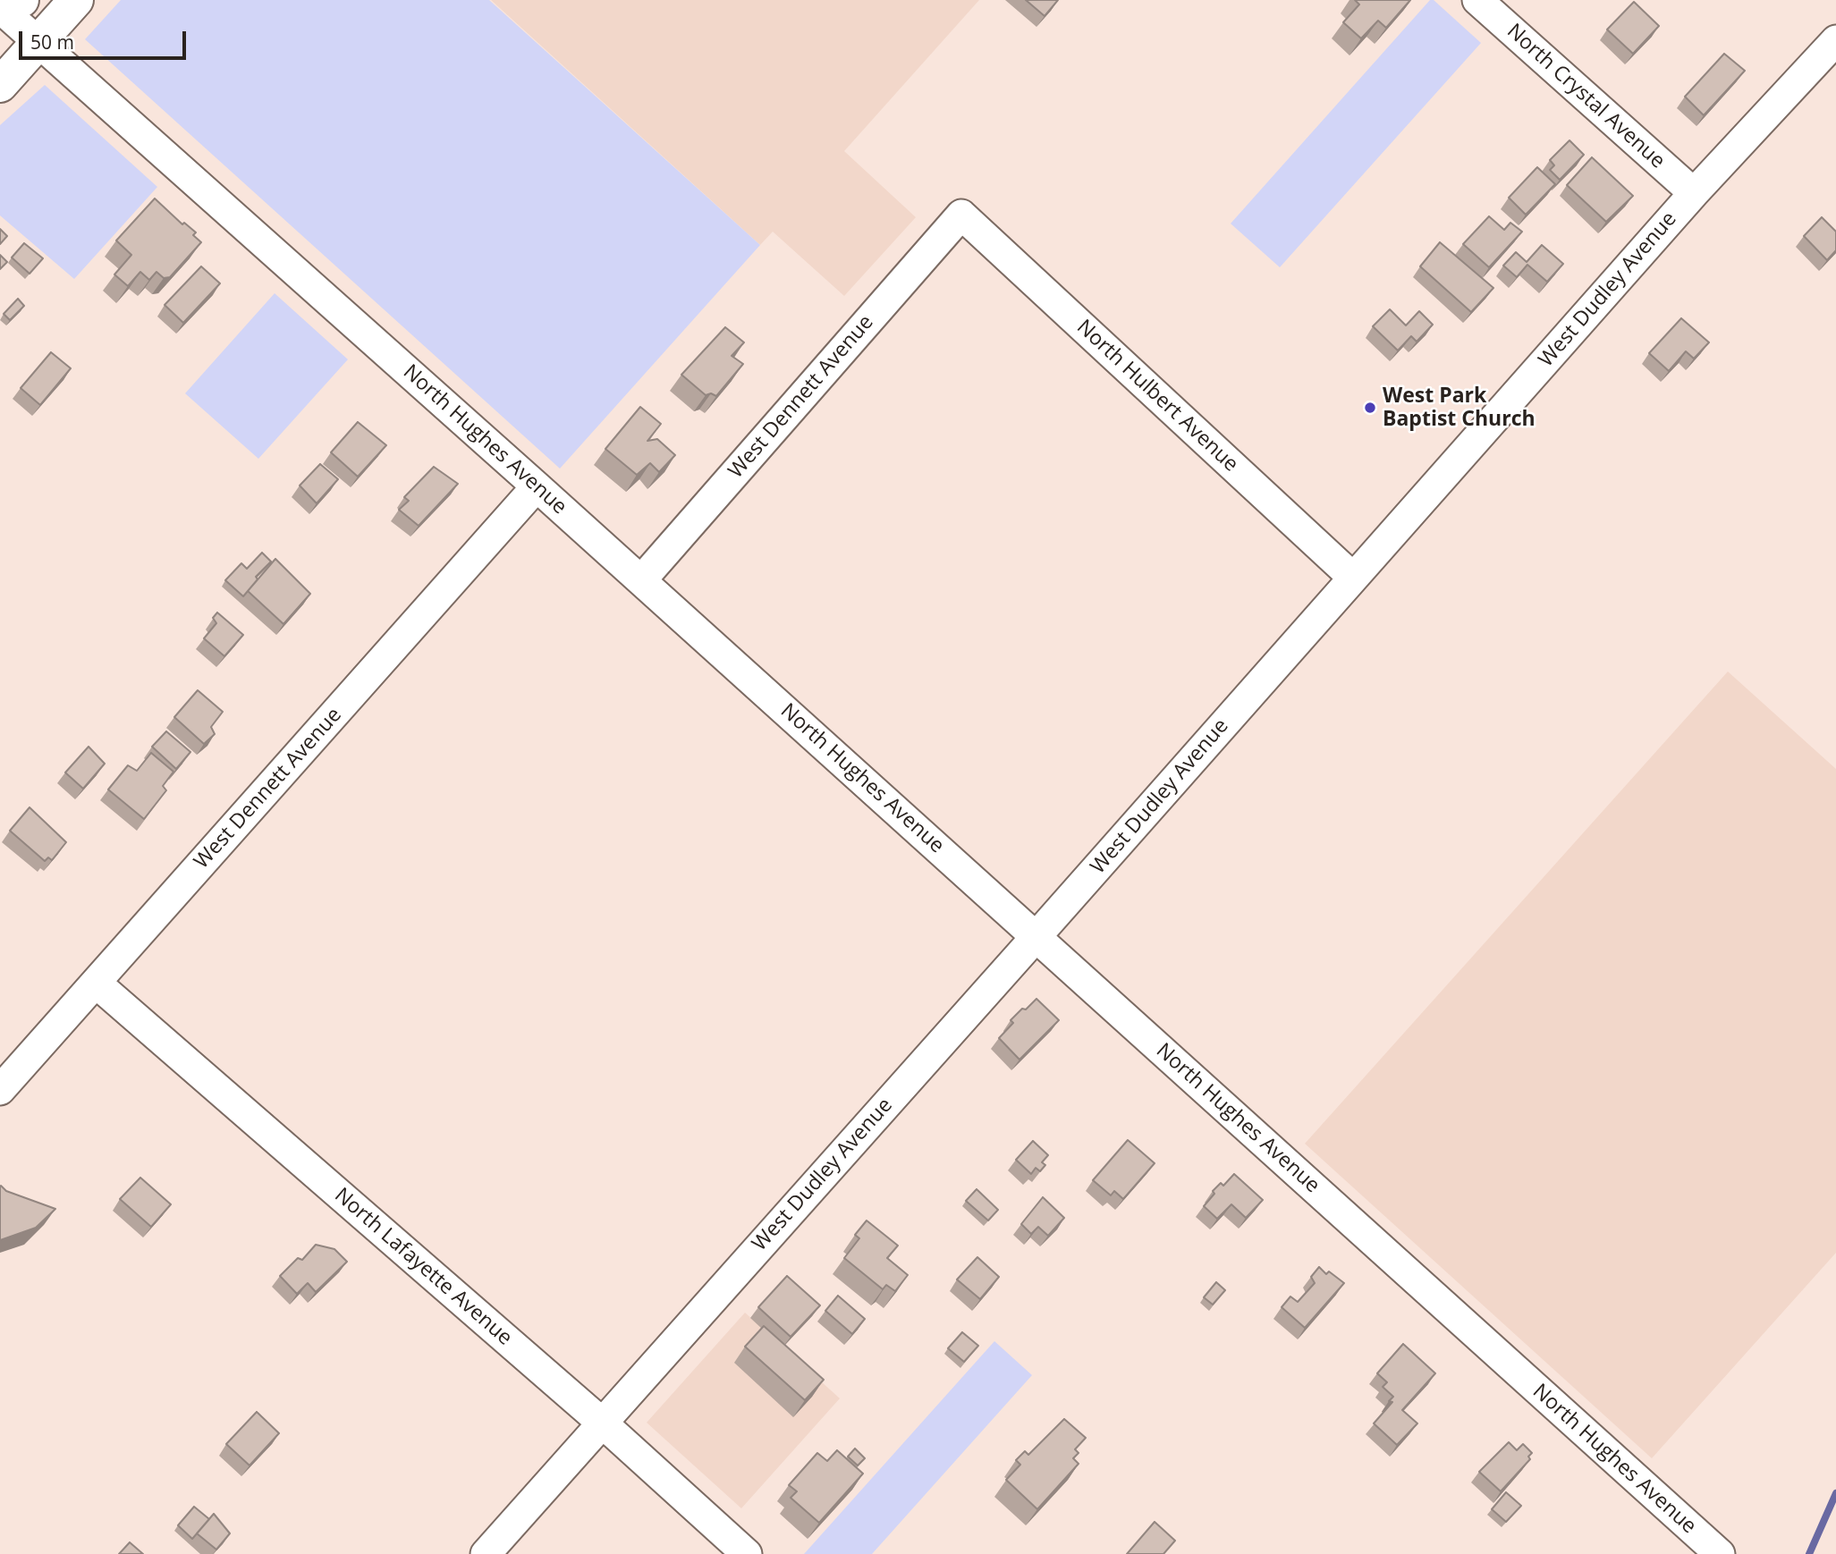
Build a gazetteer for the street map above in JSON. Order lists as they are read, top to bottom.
{
  "streets": {
    "street": [
      "North Crystal Avenue",
      "West Dudley Avenue",
      "North Hulbert Avenue",
      "West Dennett Avenue",
      "North Hughes Avenue",
      "North Lafayette Avenue"
    ]
  },
  "crossings": [
    ["North Crystal Avenue", "West Dudley Avenue"],
    ["West Dudley Avenue", "North Hulbert Avenue"],
    ["West Dudley Avenue", "North Hughes Avenue"],
    ["West Dudley Avenue", "North Lafayette Avenue"],
    ["North Hulbert Avenue", "West Dennett Avenue"],
    ["West Dennett Avenue", "North Hughes Avenue"],
    ["West Dennett Avenue", "North Lafayette Avenue"]
  ],
  "places": ["West Park Baptist Church"],
  "scale_bar": "50 m"
}
